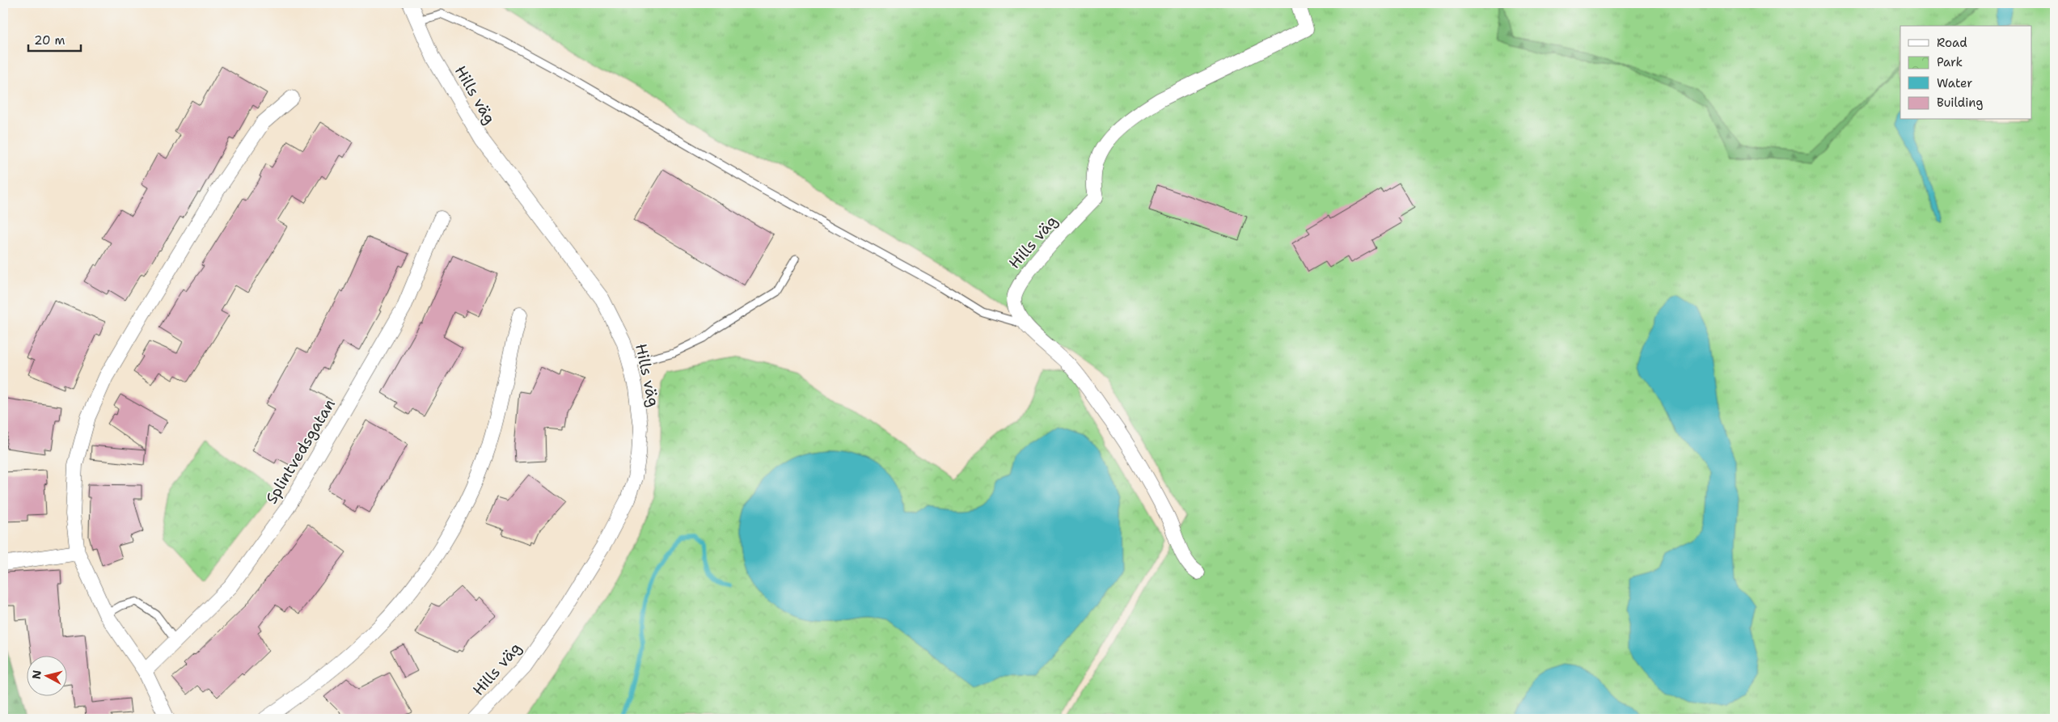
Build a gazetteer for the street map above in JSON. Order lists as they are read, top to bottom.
{
  "streets": {
    "street": ["Hills väg", "Splintvedsgatan"]
  },
  "legend": [
    "Road",
    "Park",
    "Water",
    "Building"
  ],
  "scale_bar": "20 m",
  "north": "left"
}
